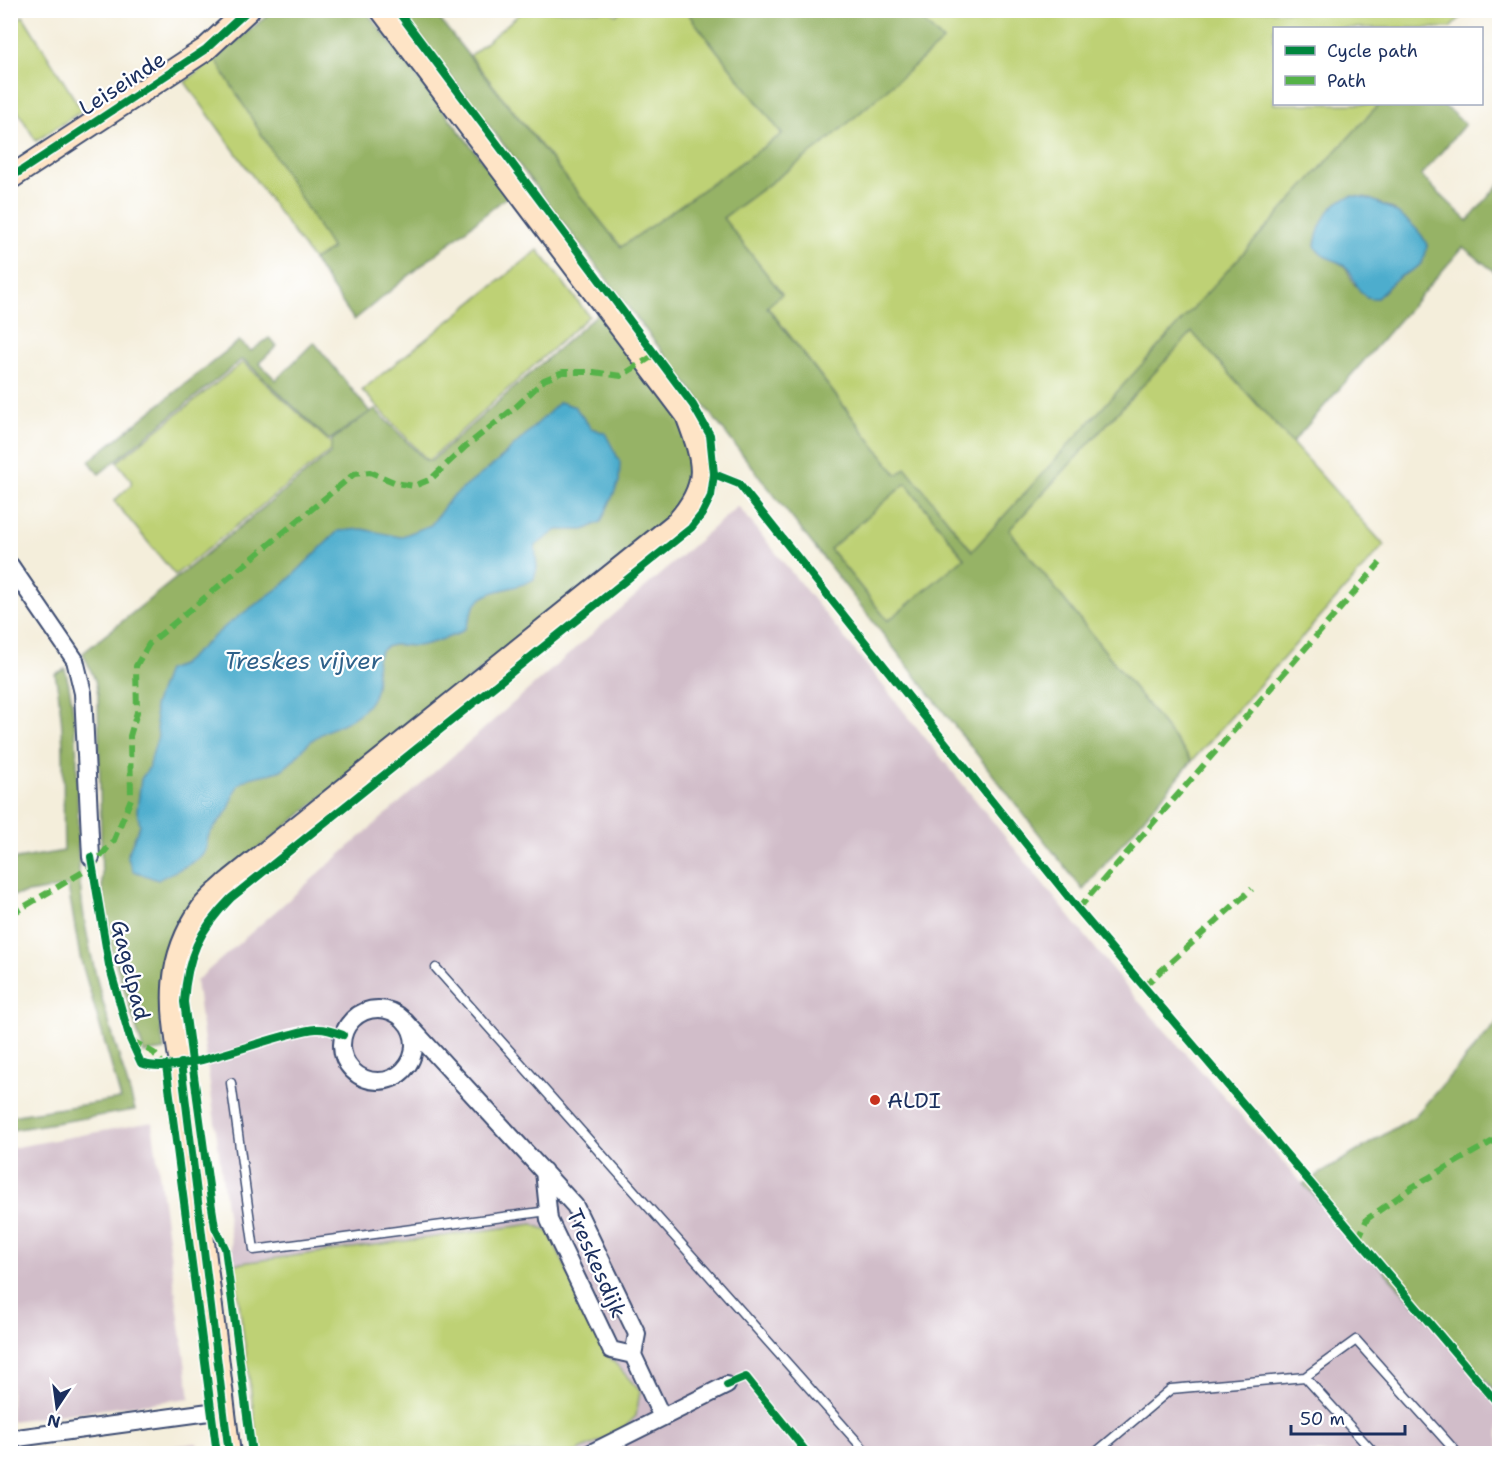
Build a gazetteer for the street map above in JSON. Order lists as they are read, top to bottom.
{
  "streets": {
    "street": ["Leiseinde", "Treskesdijk"],
    "cycle path": ["Gagelpad"]
  },
  "water": ["Treskes vijver"],
  "places": ["ALDI"],
  "legend": ["Cycle path", "Path"],
  "scale_bar": "50 m",
  "north": "bottom"
}
